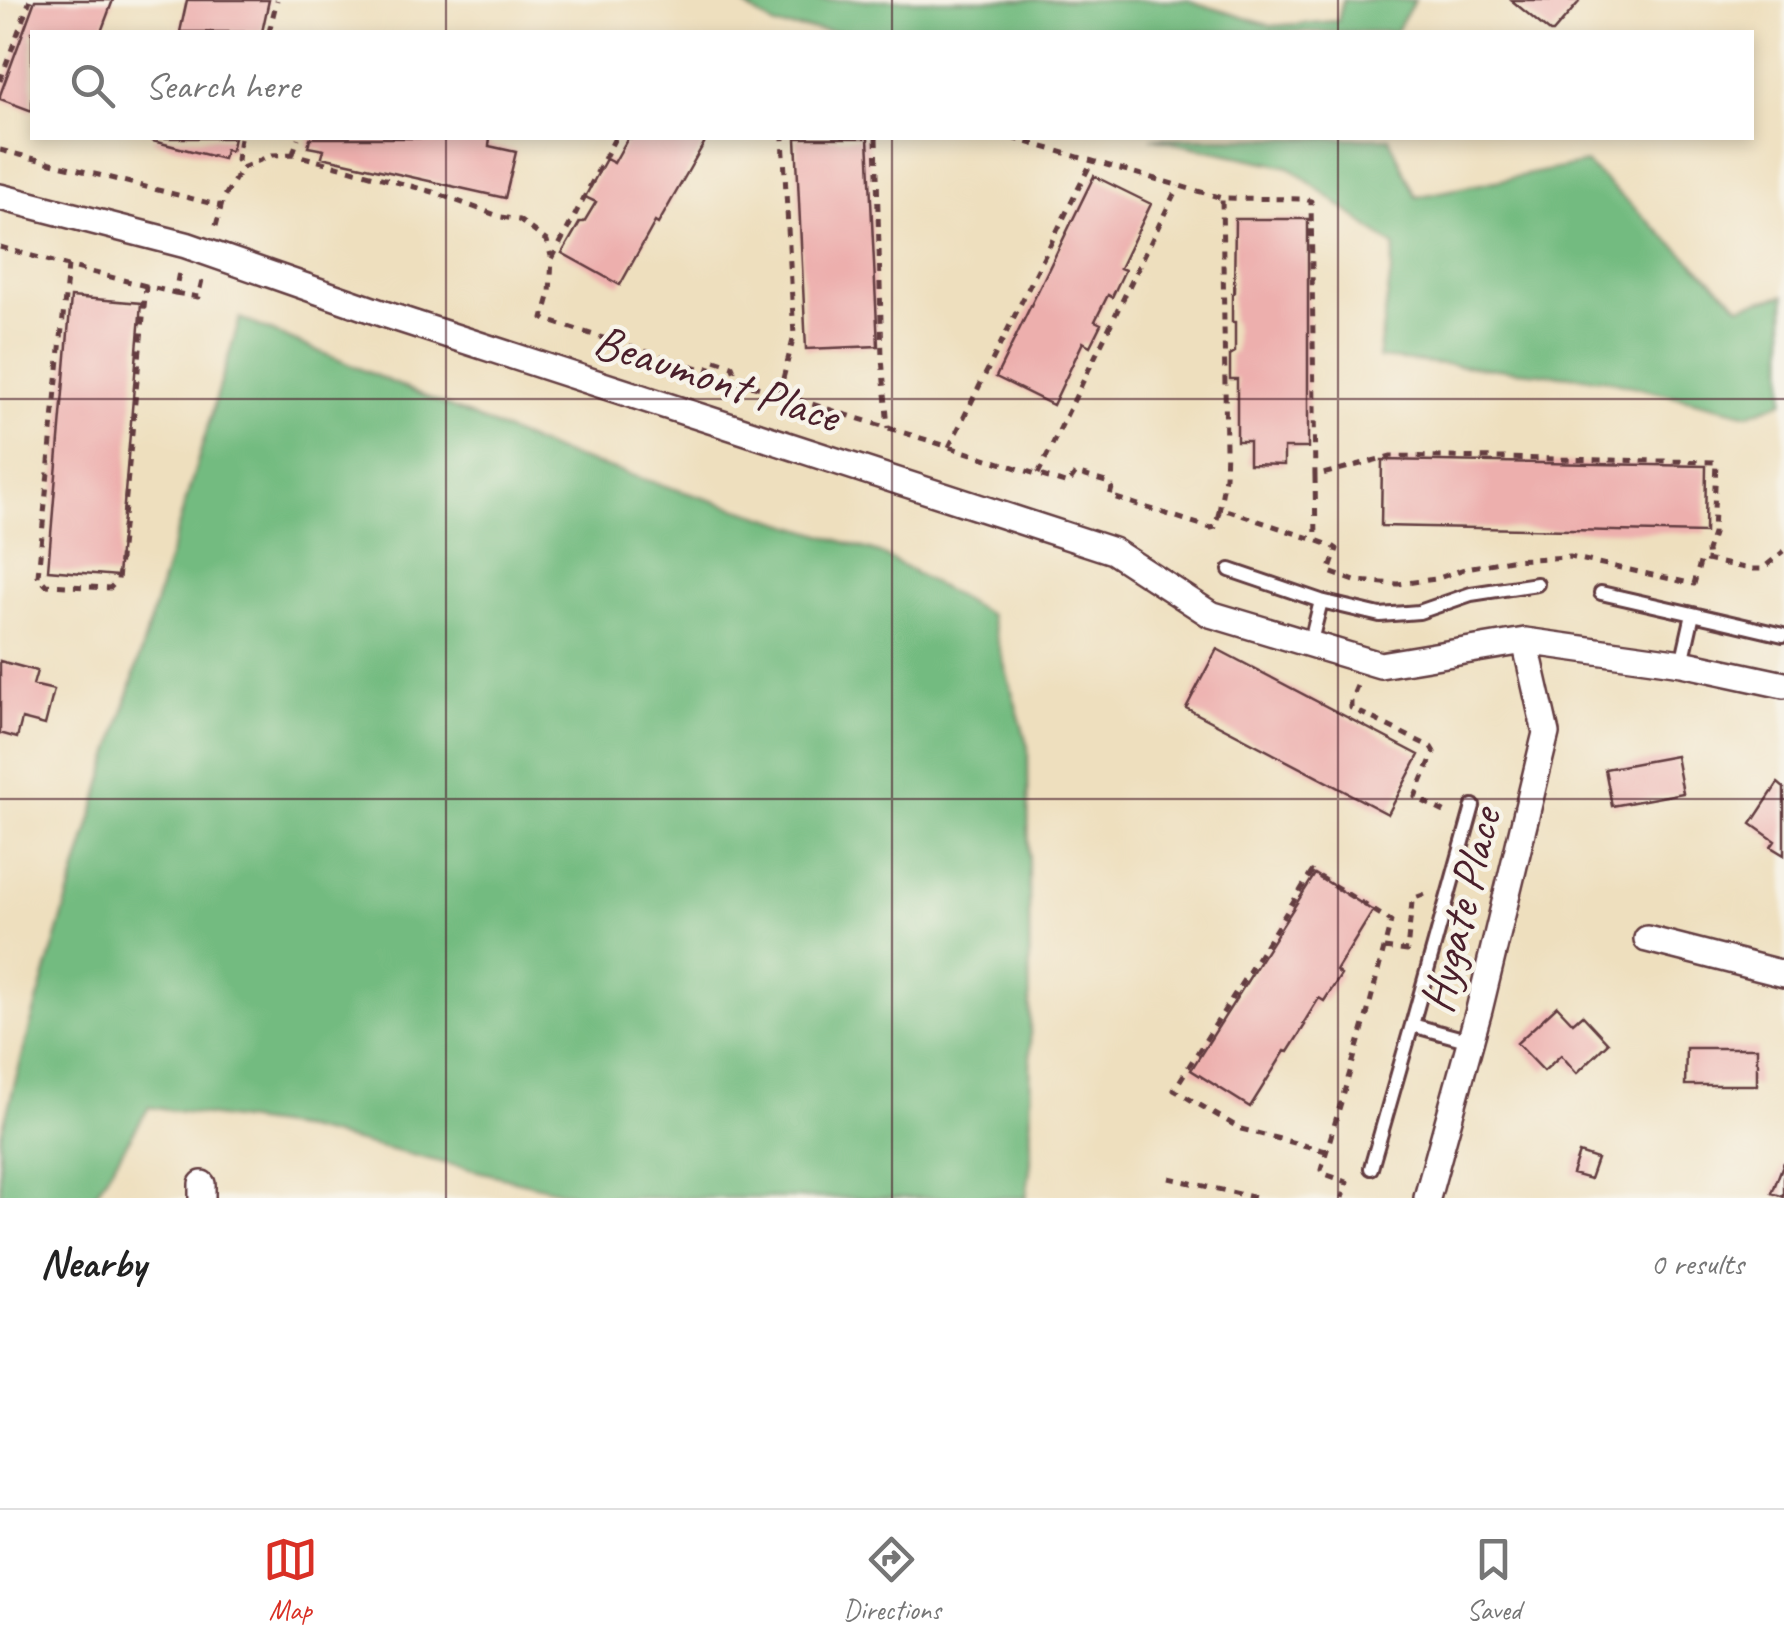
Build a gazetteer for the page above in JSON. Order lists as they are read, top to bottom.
{
  "streets": {
    "street": ["Beaumont Place", "Hygate Place"]
  },
  "crossings": [
    ["Beaumont Place", "Hygate Place"]
  ],
  "page": {
    "search": "Search here",
    "heading": ["Nearby", "0 results"],
    "nav": ["Map", "Directions", "Saved"]
  }
}
